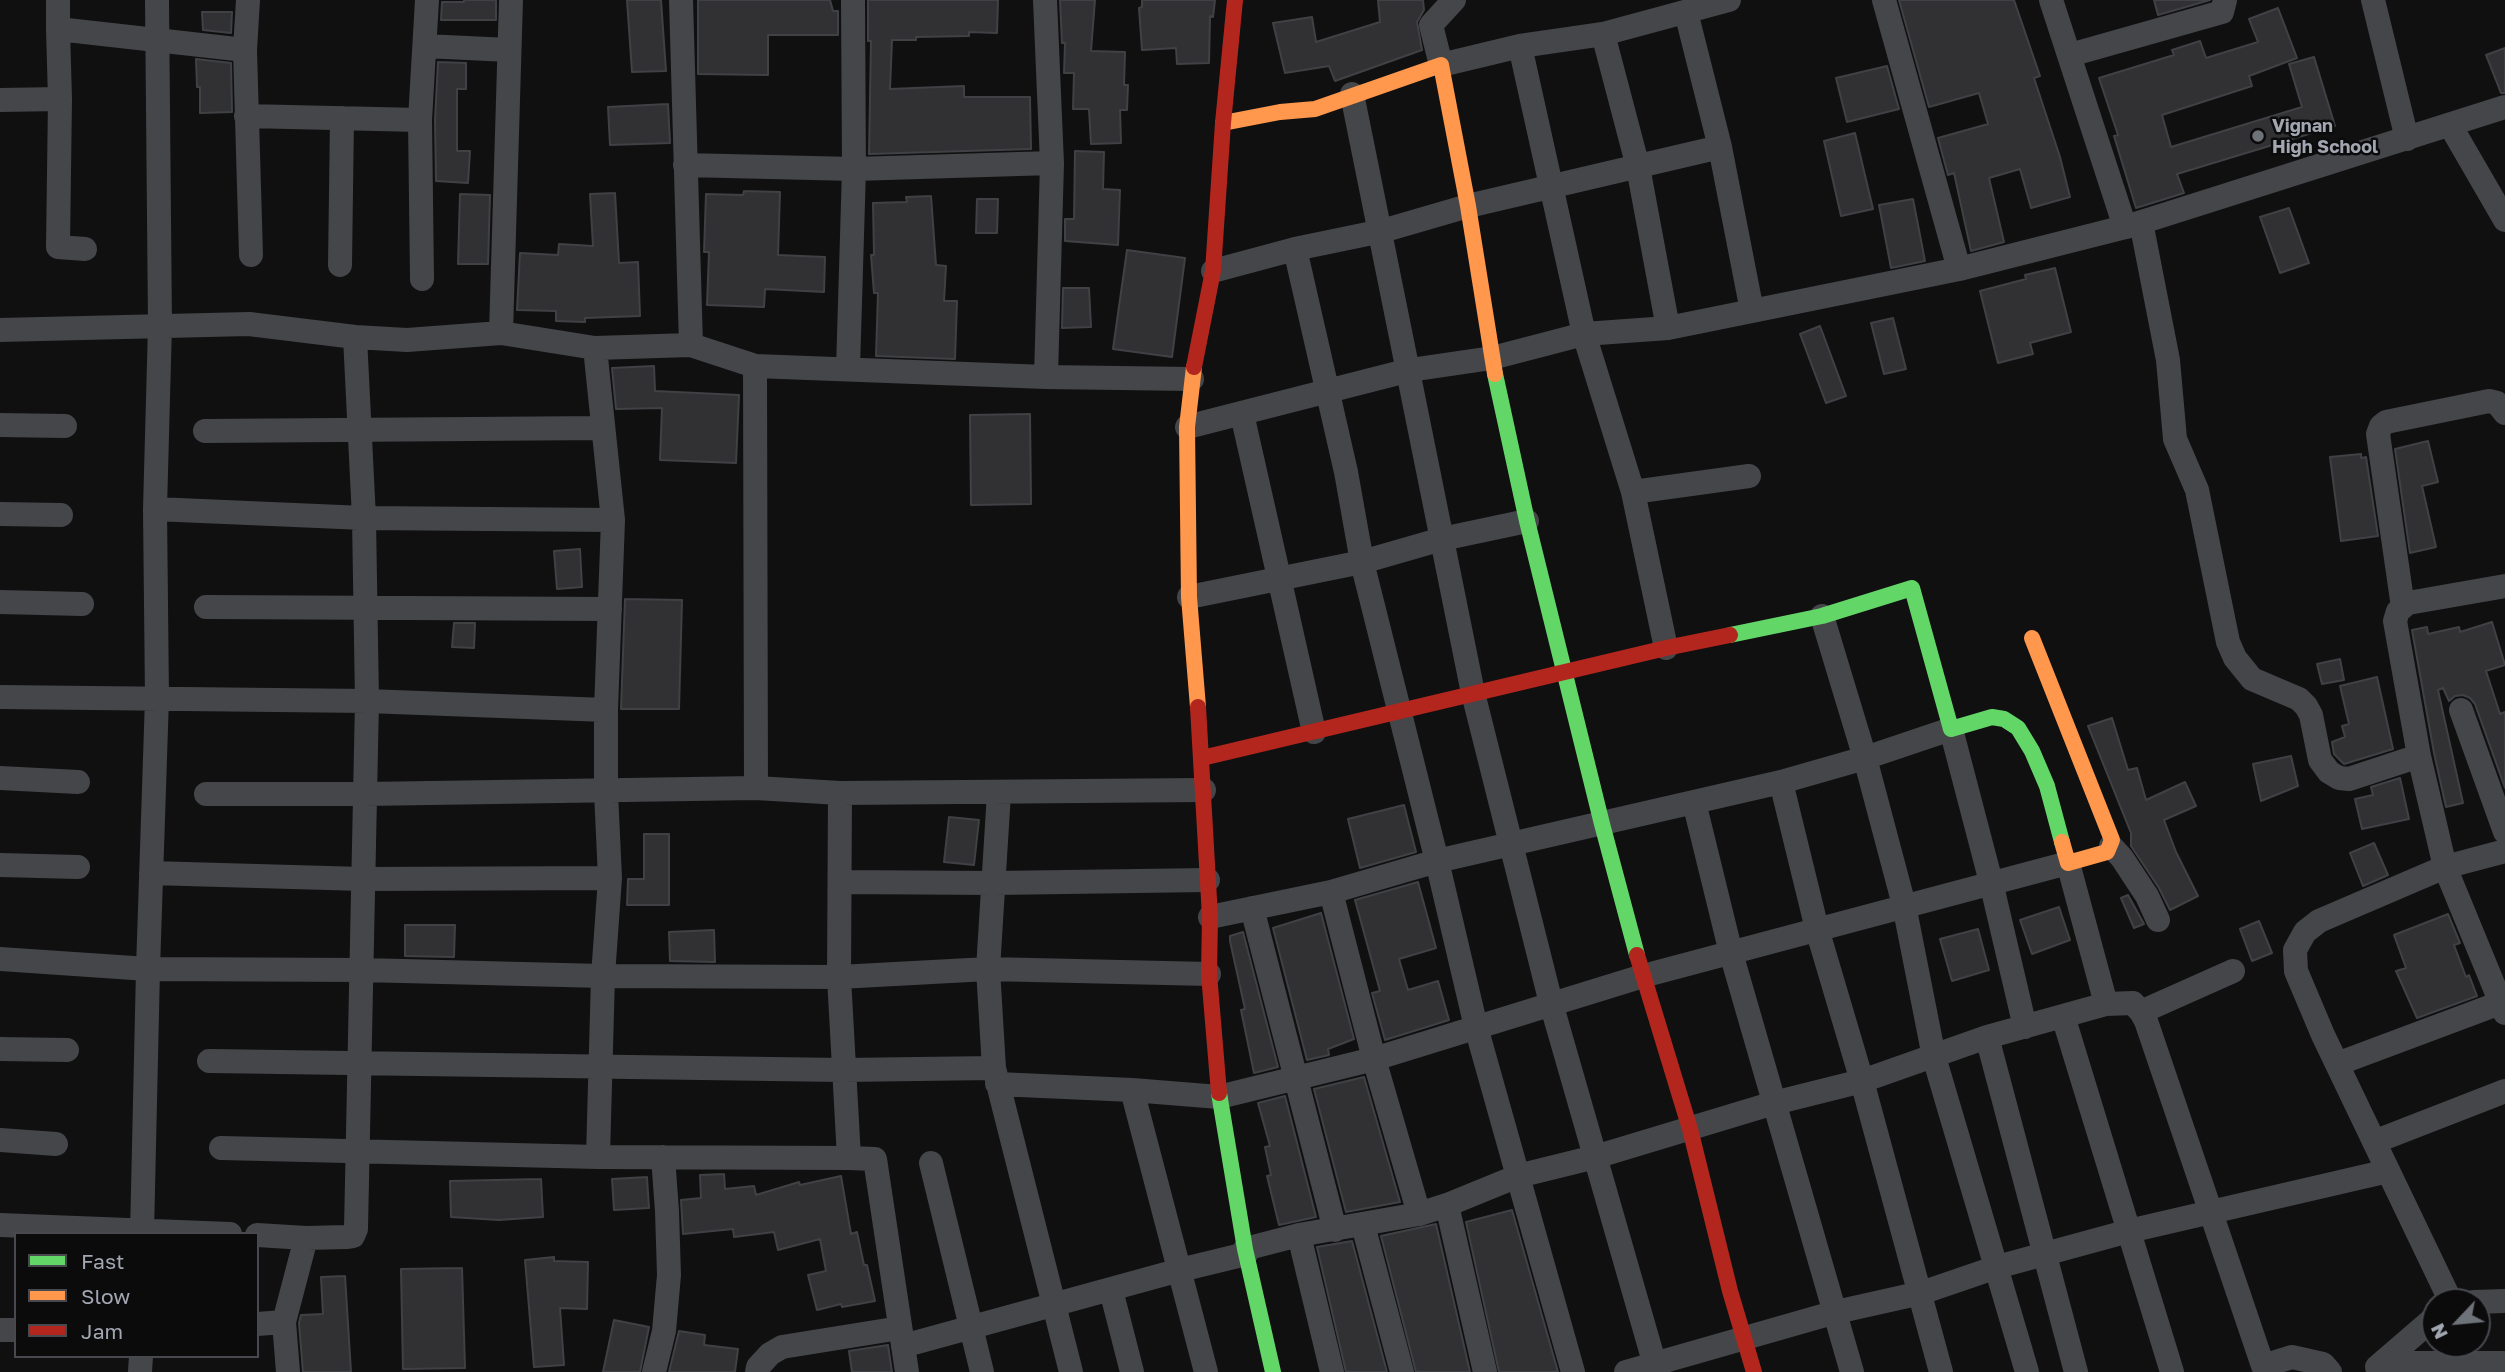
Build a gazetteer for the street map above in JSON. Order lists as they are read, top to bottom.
{
  "places": ["Vignan High School"],
  "legend": ["Fast", "Slow", "Jam"],
  "north": "bottom left"
}
